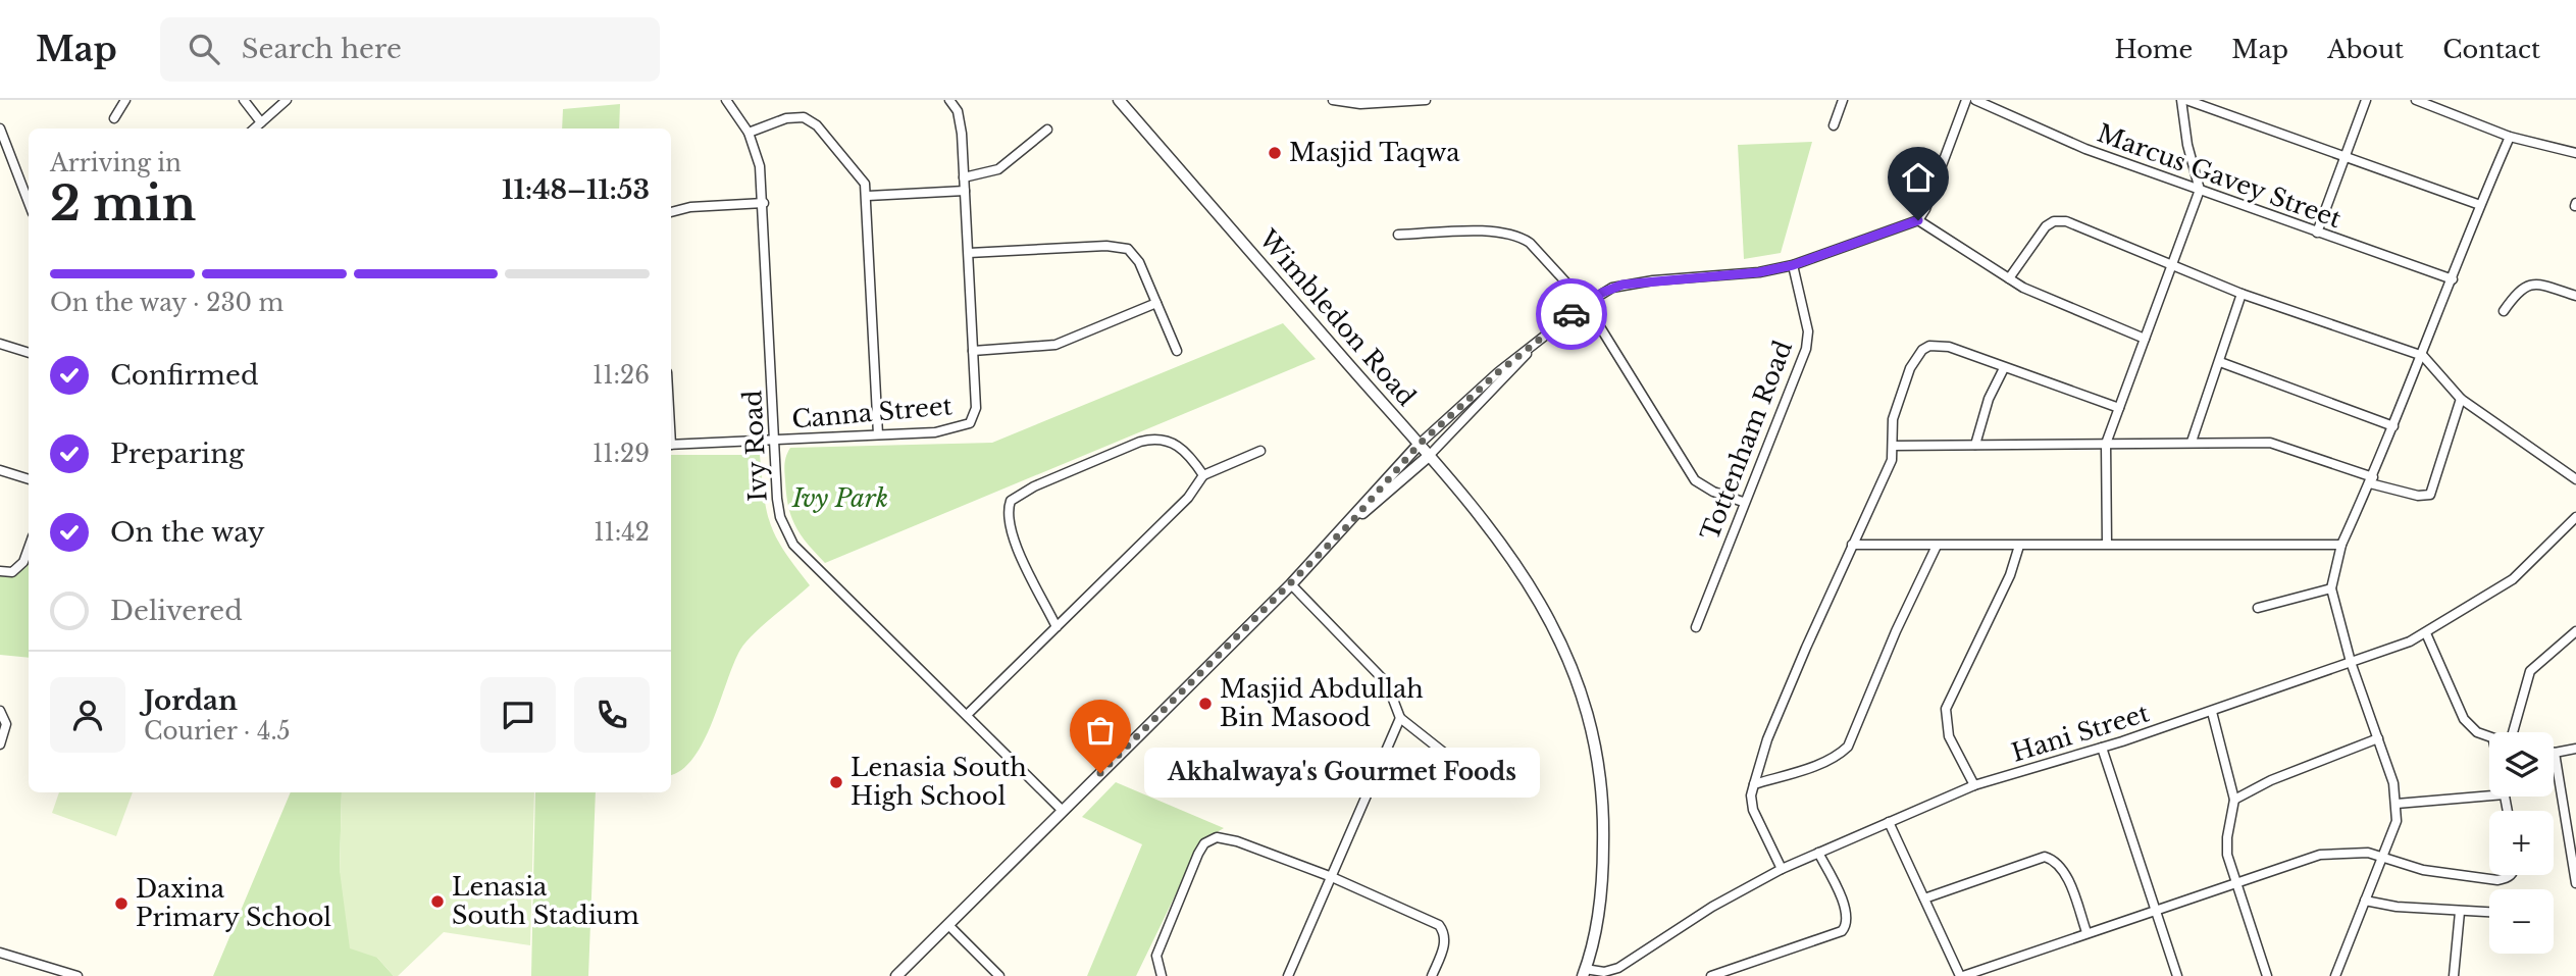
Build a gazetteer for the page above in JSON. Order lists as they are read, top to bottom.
{
  "streets": {
    "street": [
      "Marcus Gavey Street",
      "Wimbledon Road",
      "Canna Street",
      "Tottenham Road",
      "Ivy Road",
      "Hani Street"
    ]
  },
  "crossings": [
    ["Wimbledon Road", "Hani Street"],
    ["Canna Street", "Ivy Road"]
  ],
  "parks": ["Ivy Park"],
  "places": [
    "Masjid Taqwa",
    "Masjid Abdullah Bin Masood",
    "Akhalwaya's Gourmet Foods",
    "Lenasia South High School",
    "Lenasia South Stadium",
    "Daxina Primary School"
  ],
  "page": {
    "header": "Map",
    "search": "Search here",
    "nav": [
      "Home",
      "Map",
      "About",
      "Contact"
    ],
    "heading": ["2 min", "Arriving in", "11:48–11:53"],
    "panel": ["Jordan", "Courier · 4.5"],
    "bar": "On the way · 230 m",
    "list": [
      ["Confirmed", "11:26"],
      ["Preparing", "11:29"],
      ["On the way", "11:42"],
      "Delivered"
    ],
    "map_buttons": ["+", "−"],
    "bubble": "Akhalwaya's Gourmet Foods"
  }
}
